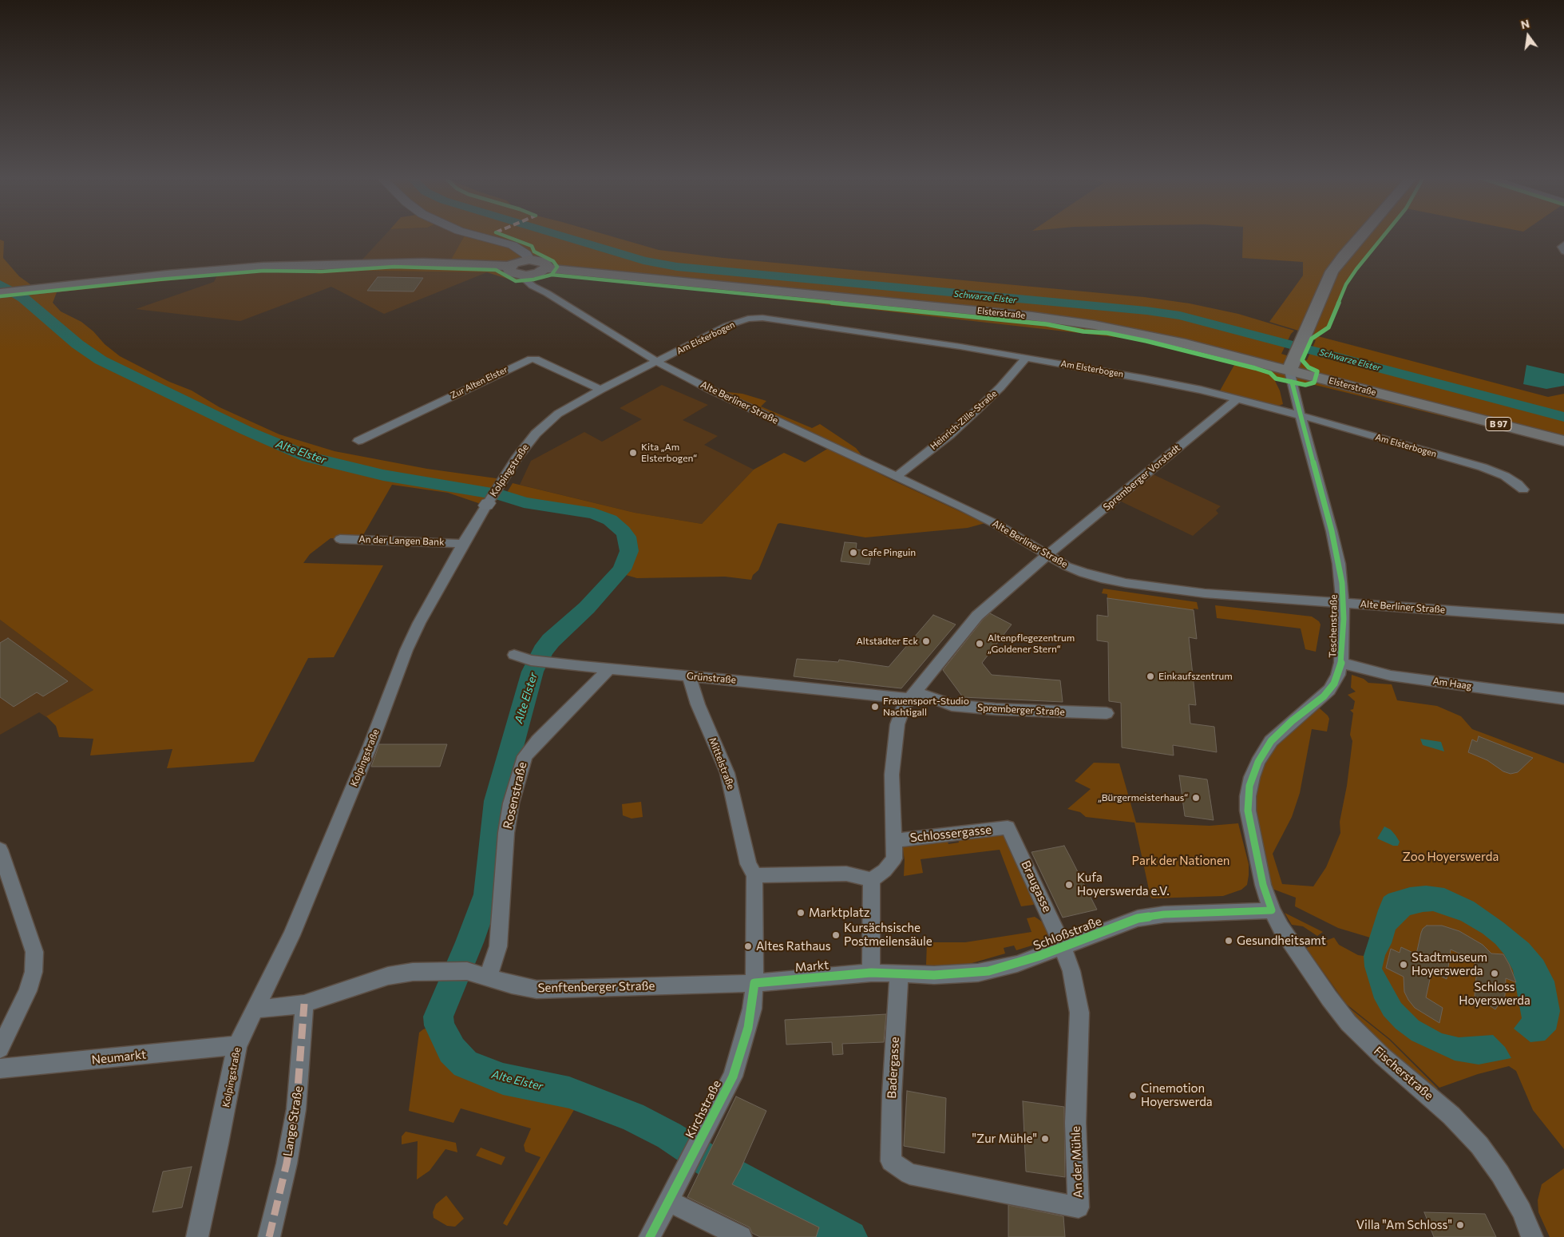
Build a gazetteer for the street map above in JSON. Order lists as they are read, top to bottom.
{
  "streets": {
    "main road": ["Elsterstraße", "B 97"],
    "street": [
      "Am Elsterbogen",
      "Zur Alten Elster",
      "Alte Berliner Straße",
      "Heinrich-Zille-Straße",
      "Kolpingstraße",
      "Spremberger Vorstadt",
      "An der Langen Bank",
      "Teschenstraße",
      "Grünstraße",
      "Am Haag",
      "Spremberger Straße",
      "Mittelstraße",
      "Rosenstraße",
      "Schlossergasse",
      "Braugasse",
      "Schloßstraße",
      "Markt",
      "Senftenberger Straße",
      "Neumarkt",
      "Badergasse",
      "Fischerstraße",
      "Kirchstraße",
      "Lange Straße",
      "An der Mühle"
    ]
  },
  "crossings": [
    ["Elsterstraße", "Alte Berliner Straße"],
    ["Elsterstraße", "Teschenstraße"],
    ["Am Elsterbogen", "Alte Berliner Straße"],
    ["Am Elsterbogen", "Heinrich-Zille-Straße"],
    ["Am Elsterbogen", "Kolpingstraße"],
    ["Am Elsterbogen", "Spremberger Vorstadt"],
    ["Am Elsterbogen", "Teschenstraße"],
    ["Zur Alten Elster", "Kolpingstraße"],
    ["Alte Berliner Straße", "Heinrich-Zille-Straße"],
    ["Alte Berliner Straße", "Kolpingstraße"],
    ["Alte Berliner Straße", "Spremberger Vorstadt"],
    ["Alte Berliner Straße", "Teschenstraße"],
    ["Kolpingstraße", "An der Langen Bank"],
    ["Kolpingstraße", "Senftenberger Straße"],
    ["Kolpingstraße", "Neumarkt"],
    ["Teschenstraße", "Am Haag"],
    ["Teschenstraße", "Schloßstraße"],
    ["Teschenstraße", "Fischerstraße"],
    ["Grünstraße", "Spremberger Straße"],
    ["Grünstraße", "Mittelstraße"],
    ["Grünstraße", "Rosenstraße"],
    ["Rosenstraße", "Senftenberger Straße"],
    ["Schlossergasse", "Braugasse"],
    ["Braugasse", "Schloßstraße"],
    ["Braugasse", "An der Mühle"],
    ["Schloßstraße", "Markt"],
    ["Schloßstraße", "Badergasse"],
    ["Schloßstraße", "Fischerstraße"],
    ["Schloßstraße", "An der Mühle"],
    ["Markt", "Senftenberger Straße"],
    ["Markt", "Kirchstraße"],
    ["Senftenberger Straße", "Kirchstraße"],
    ["Senftenberger Straße", "Lange Straße"],
    ["Badergasse", "An der Mühle"]
  ],
  "water": ["Schwarze Elster", "Alte Elster"],
  "parks": ["Zoo Hoyerswerda", "Park der Nationen"],
  "places": [
    "Kita „Am Elsterbogen“",
    "Cafe Pinguin",
    "Altstädter Eck",
    "Altenpflegezentrum „Goldener Stern“",
    "Einkaufszentrum",
    "Frauensport-Studio Nachtigall",
    "„Bürgermeisterhaus“",
    "Kufa Hoyerswerda e.V.",
    "Marktplatz",
    "Kursächsische Postmeilensäule",
    "Gesundheitsamt",
    "Altes Rathaus",
    "Stadtmuseum Hoyerswerda",
    "Schloss Hoyerswerda",
    "Cinemotion Hoyerswerda",
    "\"Zur Mühle\"",
    "Villa \"Am Schloss\""
  ],
  "north": "top"
}
